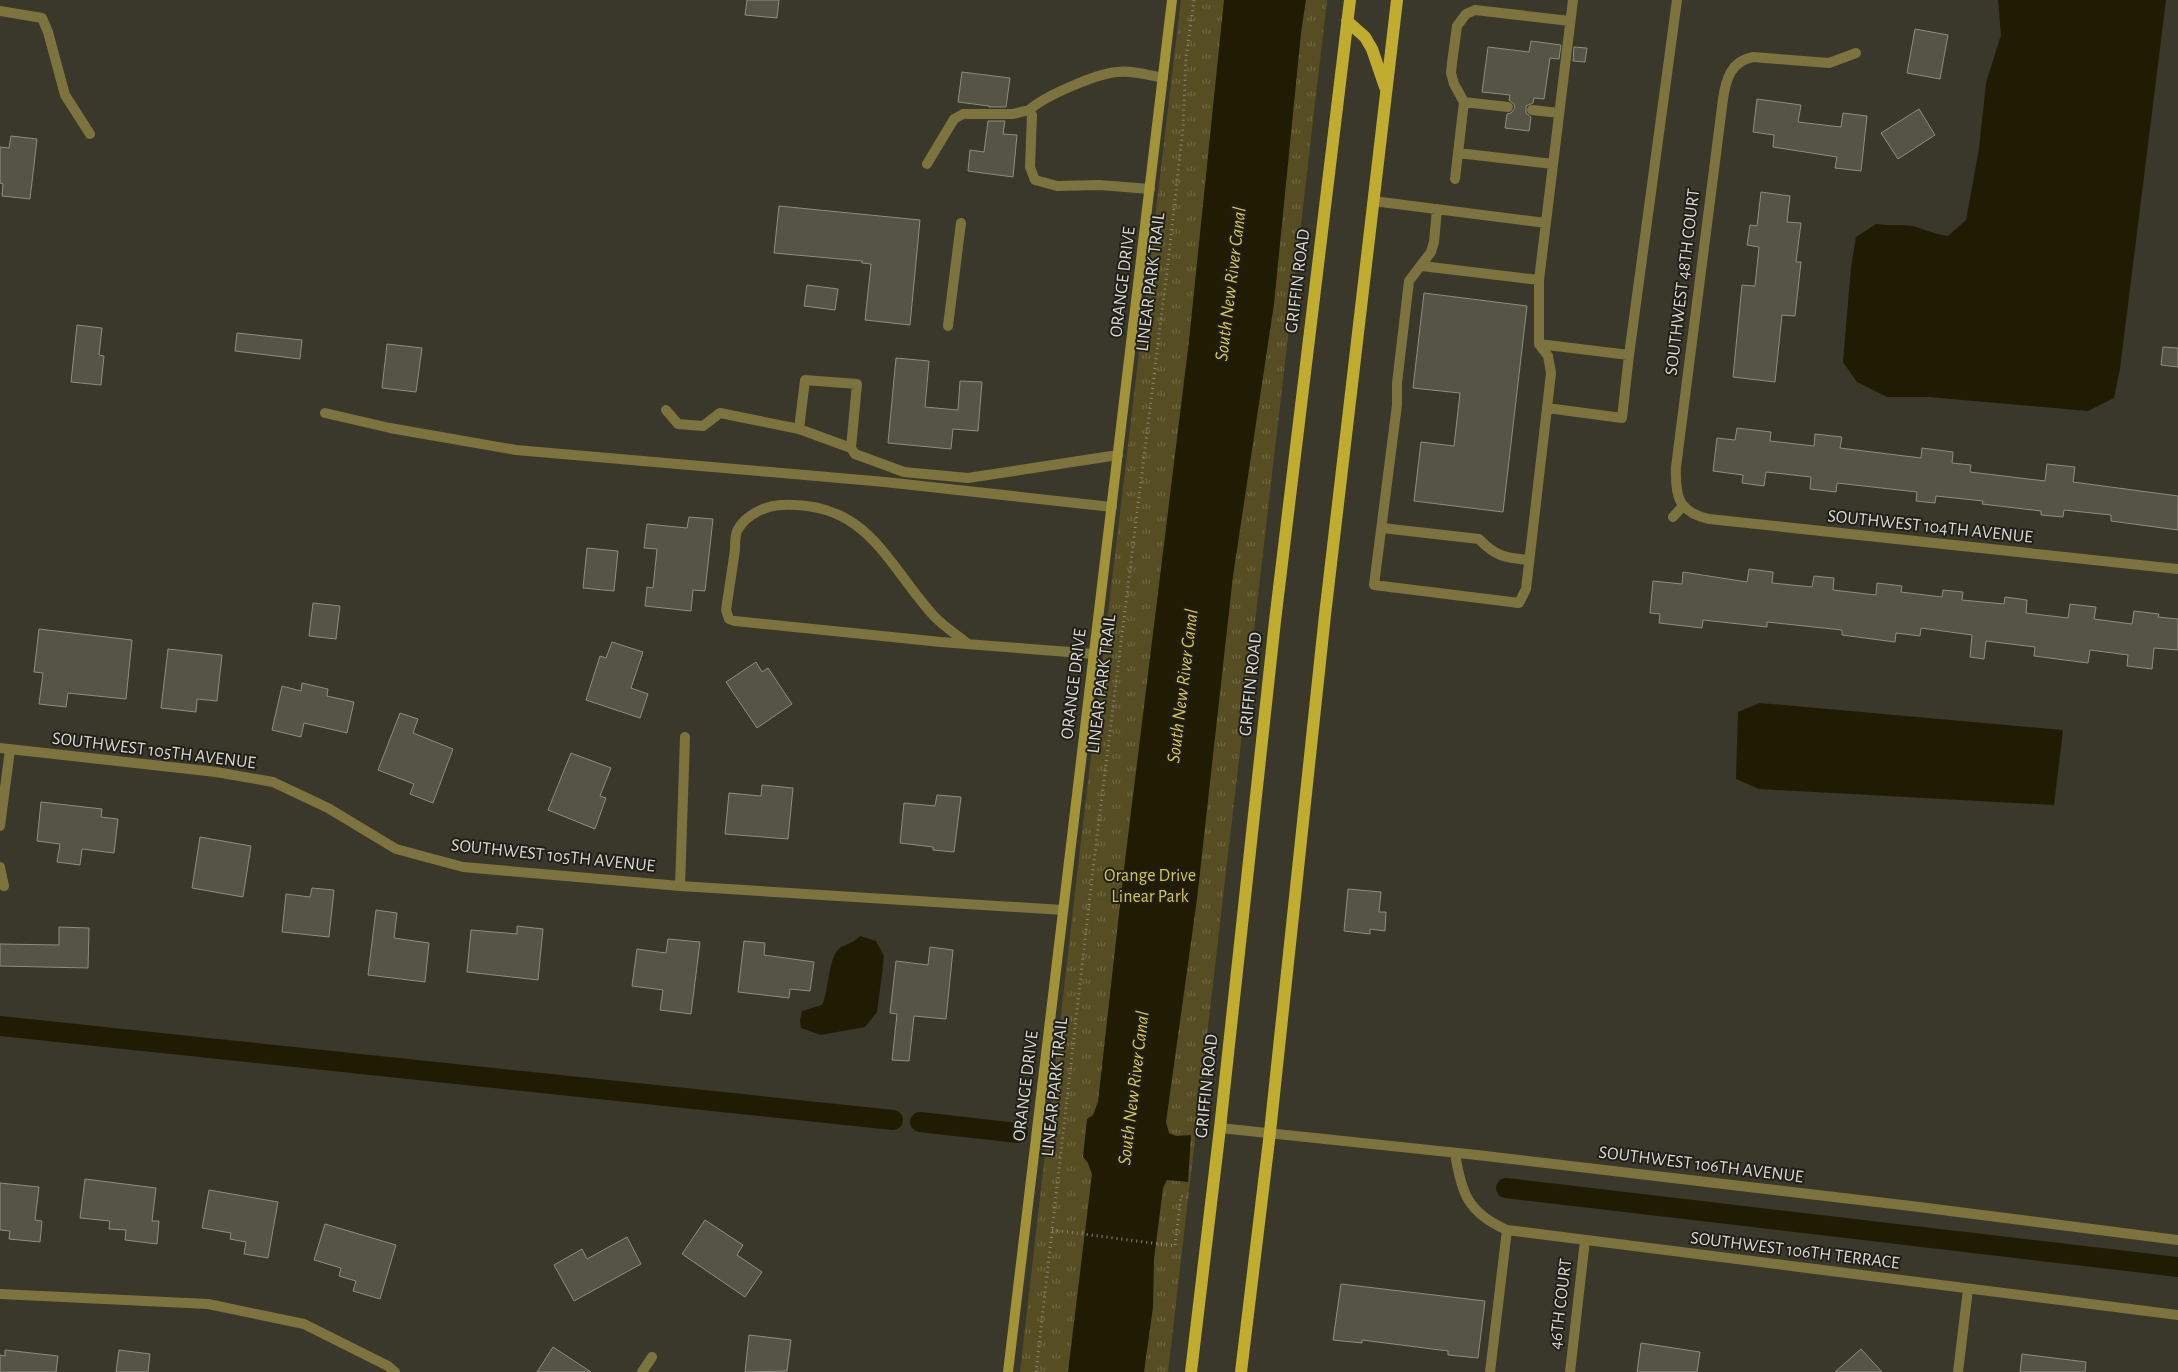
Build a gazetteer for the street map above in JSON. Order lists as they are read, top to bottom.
{
  "streets": {
    "main road": ["GRIFFIN ROAD"],
    "street": [
      "ORANGE DRIVE",
      "SOUTHWEST 48TH COURT",
      "SOUTHWEST 104TH AVENUE",
      "SOUTHWEST 105TH AVENUE",
      "SOUTHWEST 106TH AVENUE",
      "SOUTHWEST 106TH TERRACE",
      "46TH COURT"
    ],
    "path": ["LINEAR PARK TRAIL"]
  },
  "crossings": [
    ["GRIFFIN ROAD", "SOUTHWEST 106TH AVENUE"],
    ["ORANGE DRIVE", "SOUTHWEST 105TH AVENUE"],
    ["SOUTHWEST 48TH COURT", "SOUTHWEST 104TH AVENUE"],
    ["SOUTHWEST 106TH AVENUE", "SOUTHWEST 106TH TERRACE"],
    ["SOUTHWEST 106TH TERRACE", "46TH COURT"]
  ],
  "water": ["South New River Canal"],
  "parks": ["Orange Drive Linear Park"]
}
